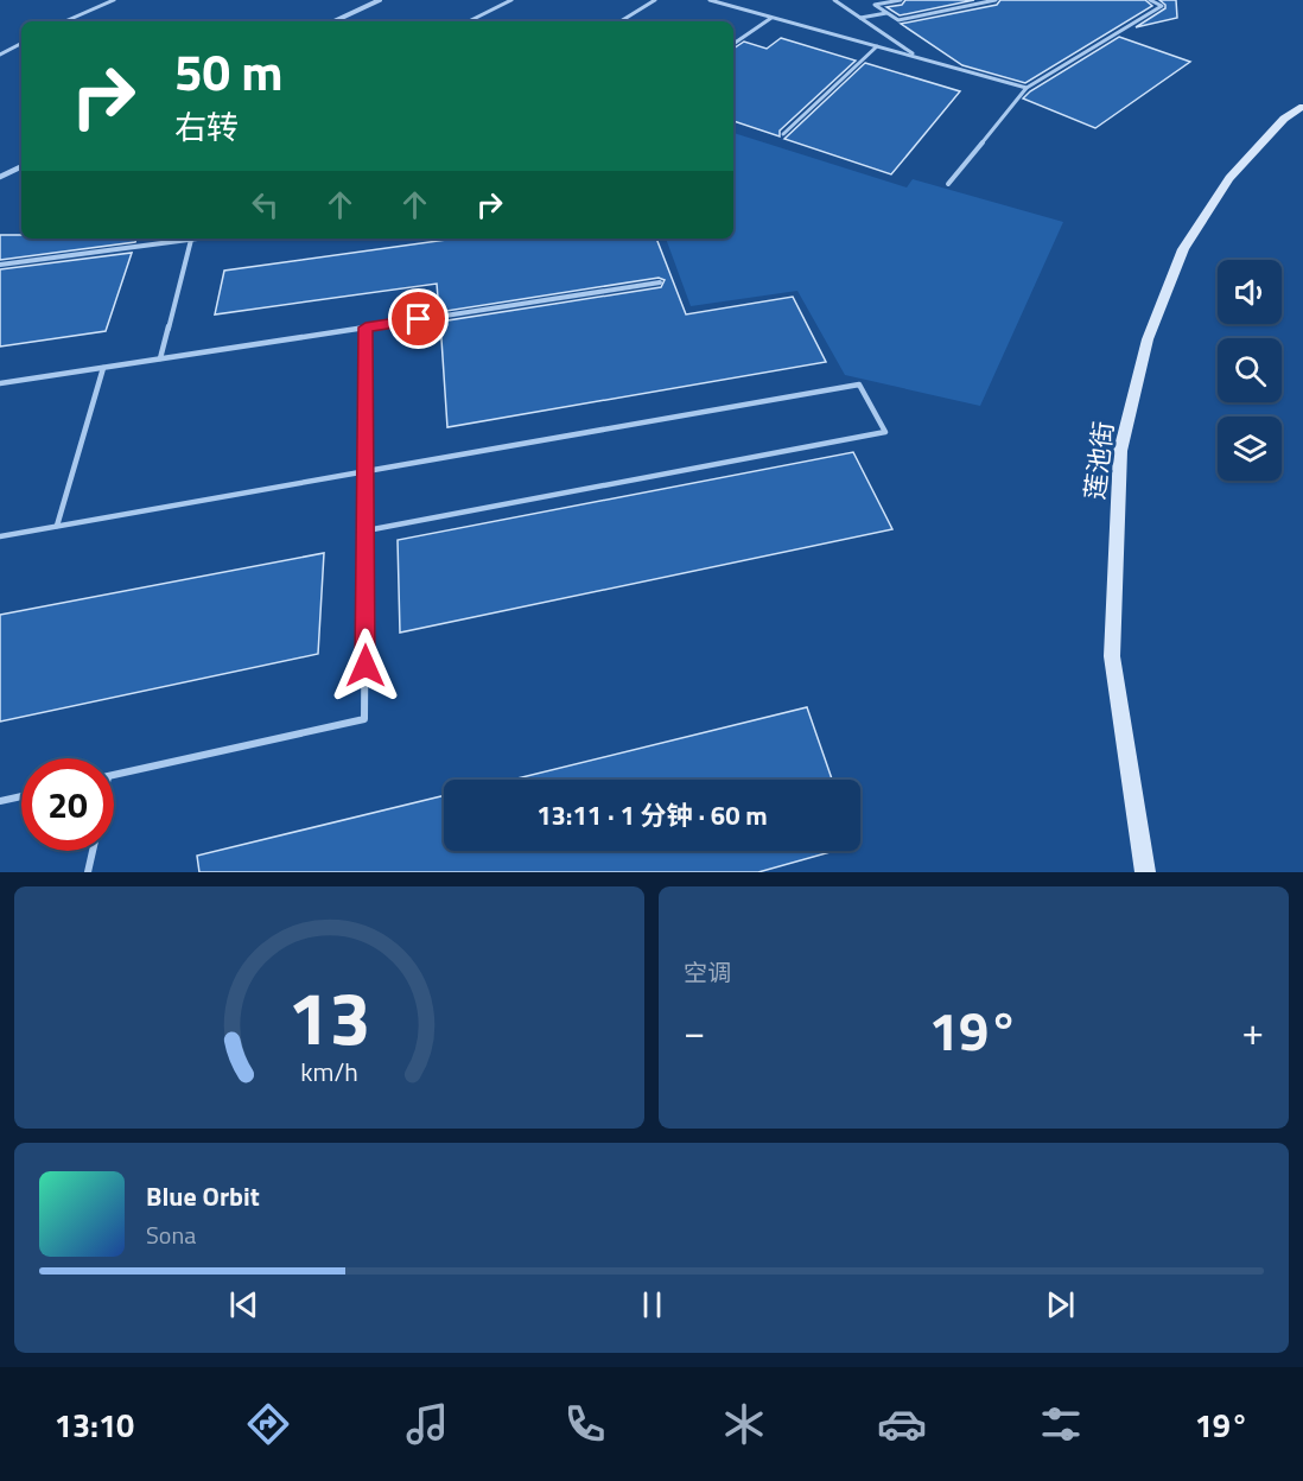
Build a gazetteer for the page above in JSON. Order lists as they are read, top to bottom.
{
  "streets": {
    "main road": ["莲池街"]
  },
  "page": {
    "turn": ["50 m", "右转"],
    "limit": "20",
    "trip": "13:11 · 1 分钟 · 60 m",
    "tile": "空调",
    "heat": ["−", "19°", "+"],
    "song": ["Blue Orbit", "Sona"],
    "tabs": ["13:10", "19°"],
    "gauge": ["13", "km/h"]
  }
}
